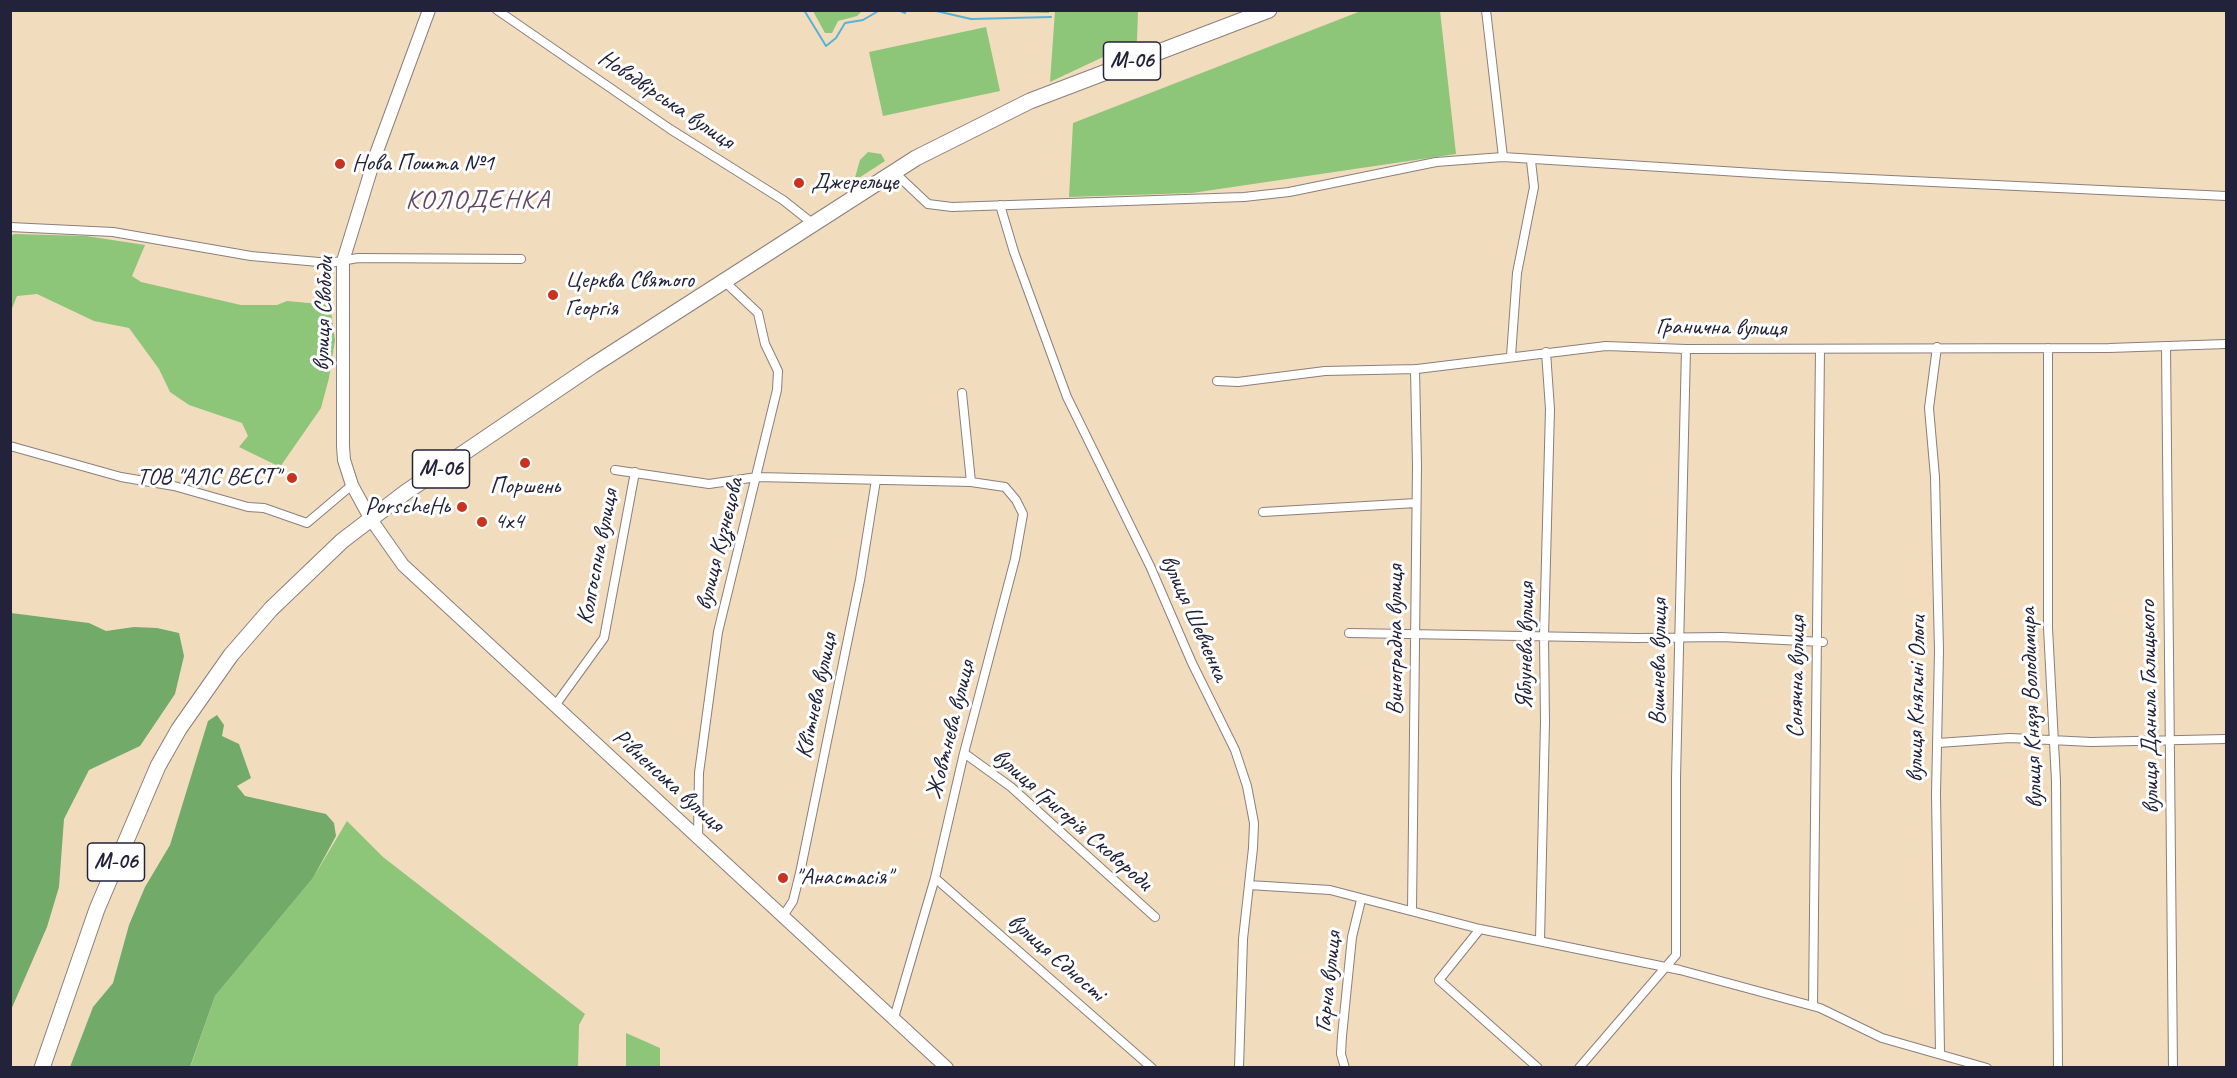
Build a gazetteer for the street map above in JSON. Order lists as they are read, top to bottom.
{
  "streets": {
    "highway": ["М-06"],
    "main road": ["вулиця Свободи", "Рівненська вулиця"],
    "street": [
      "Новодвірська вулиця",
      "Гранична вулиця",
      "вулиця Кузнєцова",
      "Колгоспна вулиця",
      "вулиця Шевченка",
      "Виноградна вулиця",
      "Яблунева вулиця",
      "Вишнева вулиця",
      "Сонячна вулиця",
      "Квітнева вулиця",
      "вулиця Княгині Ольги",
      "вулиця Данила Галицького",
      "вулиця Князя Володимира",
      "Жовтнева вулиця",
      "вулиця Григорія Сковороди",
      "вулиця Єдності",
      "Гарна вулиця"
    ]
  },
  "crossings": [
    ["М-06", "Новодвірська вулиця"],
    ["М-06", "вулиця Свободи"],
    ["М-06", "вулиця Кузнєцова"],
    ["М-06", "Рівненська вулиця"],
    ["вулиця Свободи", "Рівненська вулиця"],
    ["Гранична вулиця", "Виноградна вулиця"],
    ["Гранична вулиця", "Яблунева вулиця"],
    ["Гранична вулиця", "Вишнева вулиця"],
    ["Гранична вулиця", "Сонячна вулиця"],
    ["Гранична вулиця", "вулиця Княгині Ольги"],
    ["Гранична вулиця", "вулиця Данила Галицького"],
    ["Гранична вулиця", "вулиця Князя Володимира"],
    ["вулиця Кузнєцова", "Жовтнева вулиця"],
    ["вулиця Кузнєцова", "Рівненська вулиця"],
    ["Колгоспна вулиця", "Жовтнева вулиця"],
    ["Колгоспна вулиця", "Рівненська вулиця"],
    ["Квітнева вулиця", "Жовтнева вулиця"],
    ["Квітнева вулиця", "Рівненська вулиця"],
    ["Жовтнева вулиця", "Рівненська вулиця"],
    ["Жовтнева вулиця", "вулиця Григорія Сковороди"],
    ["Жовтнева вулиця", "вулиця Єдності"]
  ],
  "districts": ["КОЛОДЕНКА"],
  "places": [
    "Нова Пошта №1",
    "Джерельце",
    "Церква Святого Георгія",
    "Поршень",
    "ТОВ \"АЛС ВЕСТ\"",
    "PorscheНь",
    "4x4",
    "\"Анастасія\""
  ]
}
